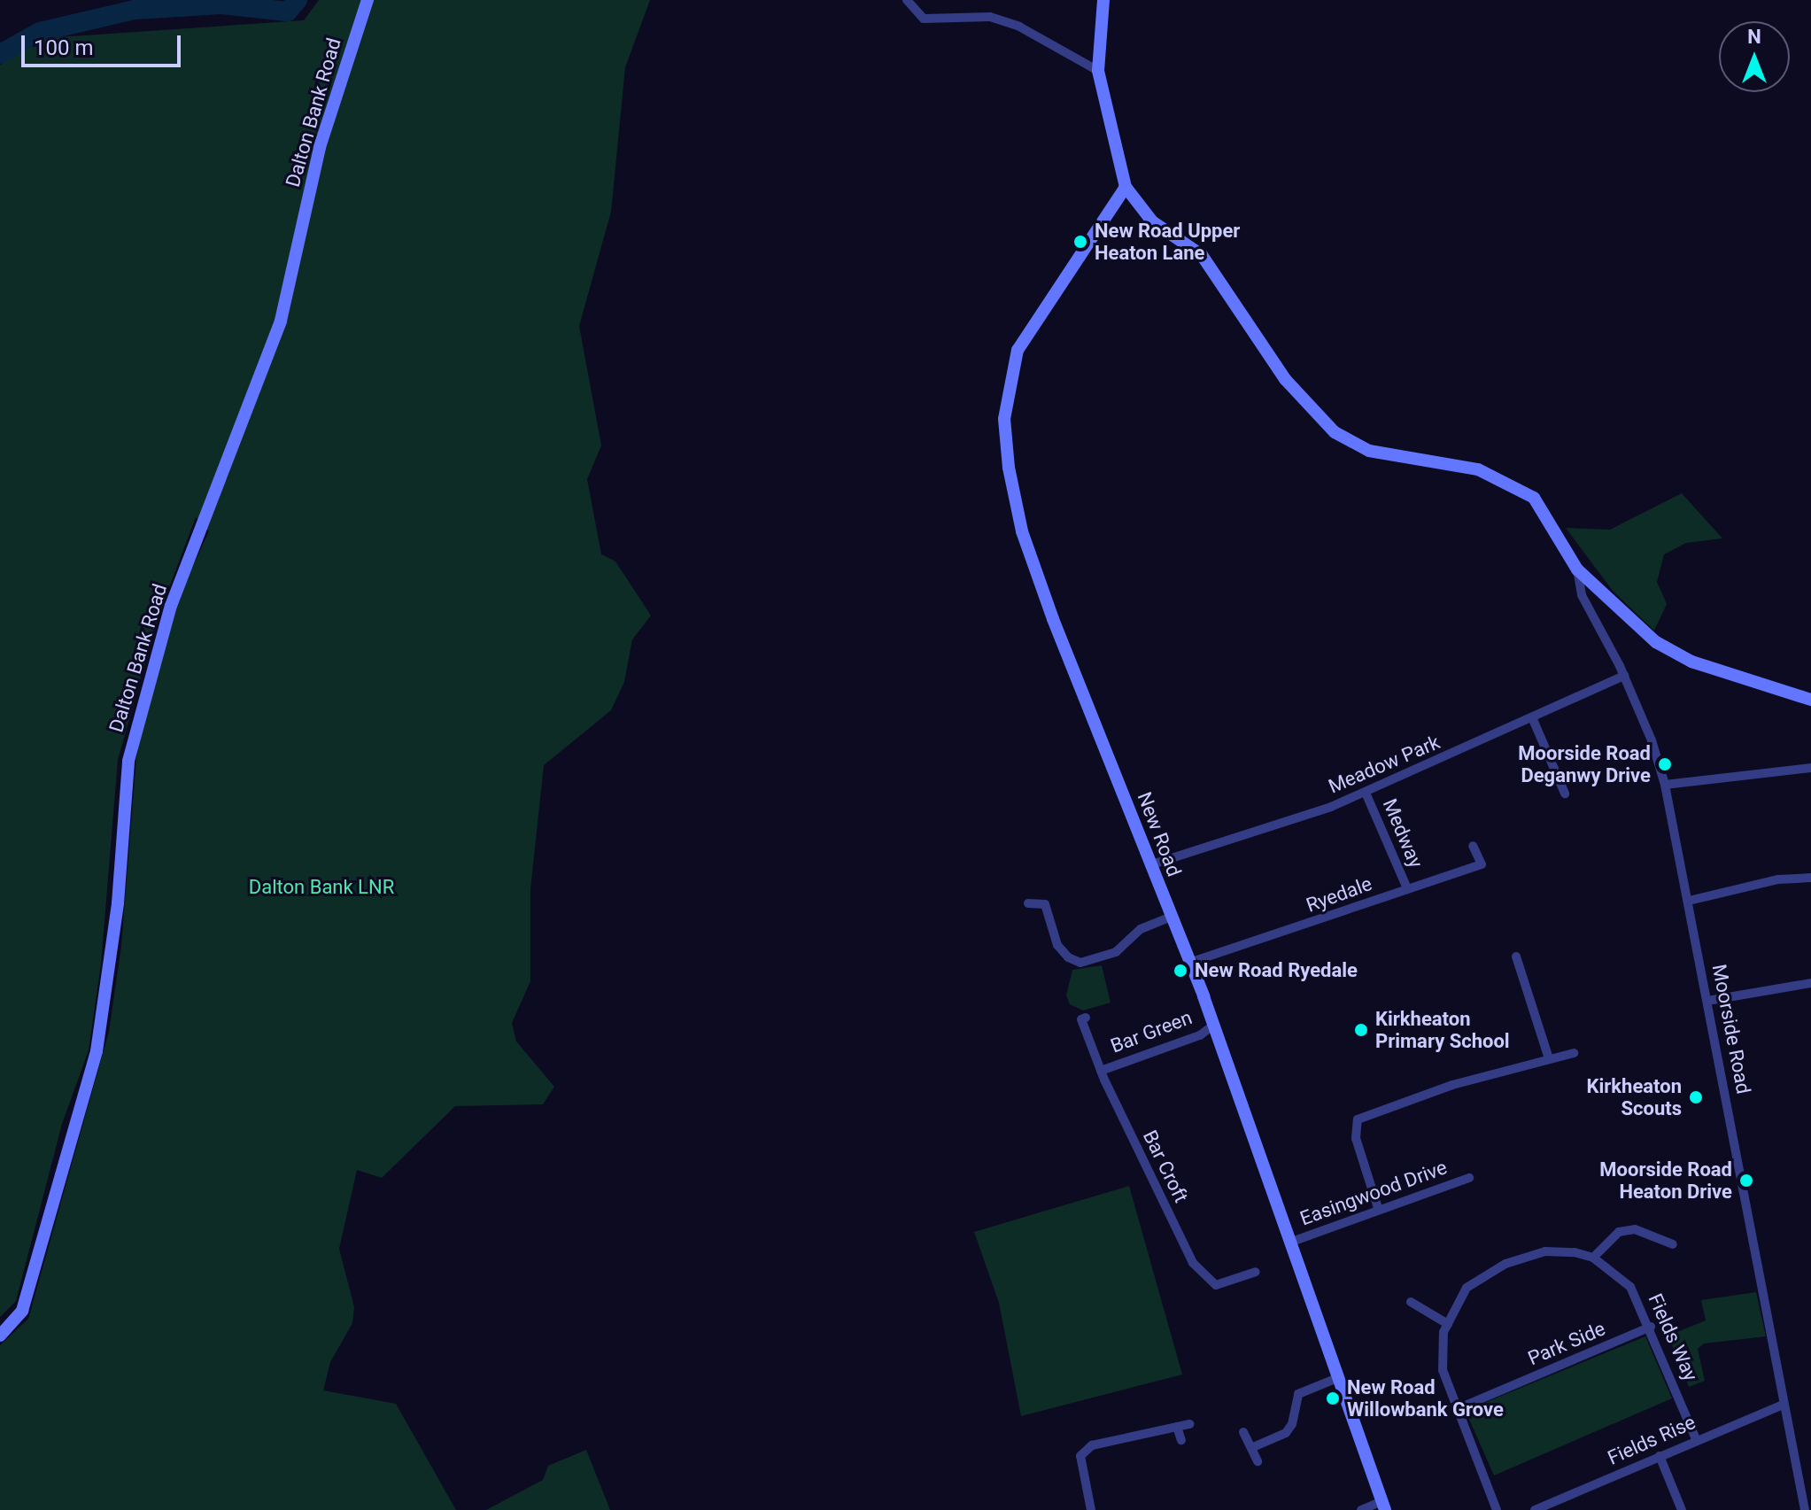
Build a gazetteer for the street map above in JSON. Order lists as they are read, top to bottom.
{
  "streets": {
    "street": [
      "Dalton Bank Road",
      "Meadow Park",
      "Medway",
      "New Road",
      "Ryedale",
      "Moorside Road",
      "Bar Green",
      "Bar Croft",
      "Easingwood Drive",
      "Fields Way",
      "Park Side",
      "Fields Rise"
    ]
  },
  "crossings": [
    ["Meadow Park", "Medway"],
    ["Meadow Park", "New Road"],
    ["Meadow Park", "Moorside Road"],
    ["Medway", "Ryedale"],
    ["New Road", "Ryedale"],
    ["New Road", "Bar Green"],
    ["New Road", "Easingwood Drive"],
    ["Moorside Road", "Fields Rise"],
    ["Bar Green", "Bar Croft"],
    ["Fields Way", "Park Side"],
    ["Fields Way", "Fields Rise"]
  ],
  "parks": ["Dalton Bank LNR"],
  "places": [
    "New Road Upper Heaton Lane",
    "Moorside Road Deganwy Drive",
    "New Road Ryedale",
    "Kirkheaton Primary School",
    "Kirkheaton Scouts",
    "Moorside Road Heaton Drive",
    "New Road Willowbank Grove"
  ],
  "scale_bar": "100 m",
  "north": "top"
}
